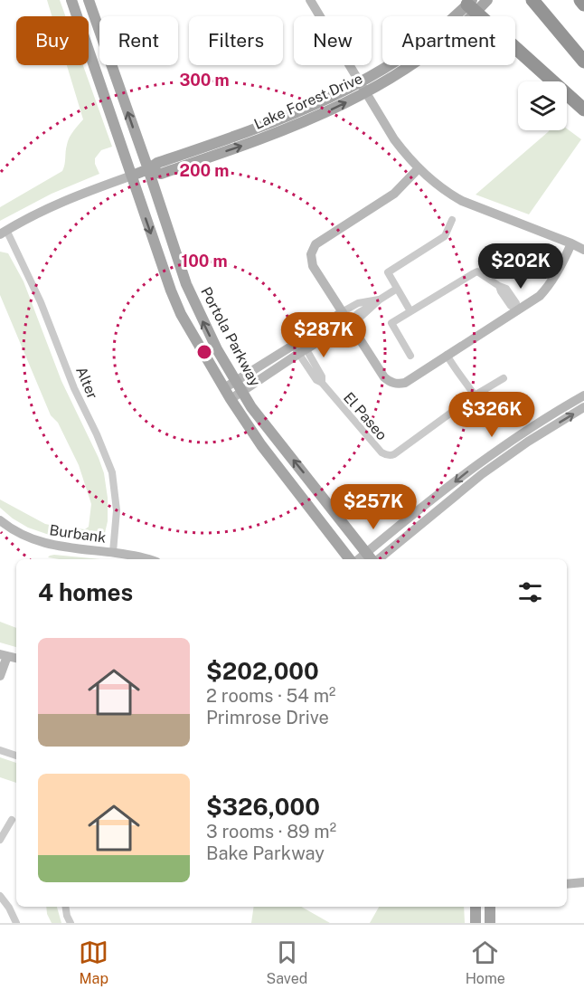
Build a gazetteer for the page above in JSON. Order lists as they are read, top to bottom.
{
  "streets": {
    "main road": ["Lake Forest Drive", "Portola Parkway", "Burbank"],
    "street": ["Alter", "El Paseo"]
  },
  "crossings": [
    ["Lake Forest Drive", "Portola Parkway"],
    ["Lake Forest Drive", "Alter"],
    ["Alter", "Burbank"]
  ],
  "page": {
    "chip": [
      "Buy",
      "Rent",
      "Filters",
      "New",
      "Apartment"
    ],
    "price": [
      "$202K",
      "$287K",
      "$326K",
      "$257K"
    ],
    "heading": "4 homes",
    "list": [
      {
        "name": "$202,000",
        "note": "2 rooms · 54 m² · Primrose Drive"
      },
      {
        "name": "$326,000",
        "note": "3 rooms · 89 m² · Bake Parkway"
      }
    ],
    "tabs": ["Map", "Saved", "Home"]
  },
  "rings": ["300 m", "200 m", "100 m"]
}
